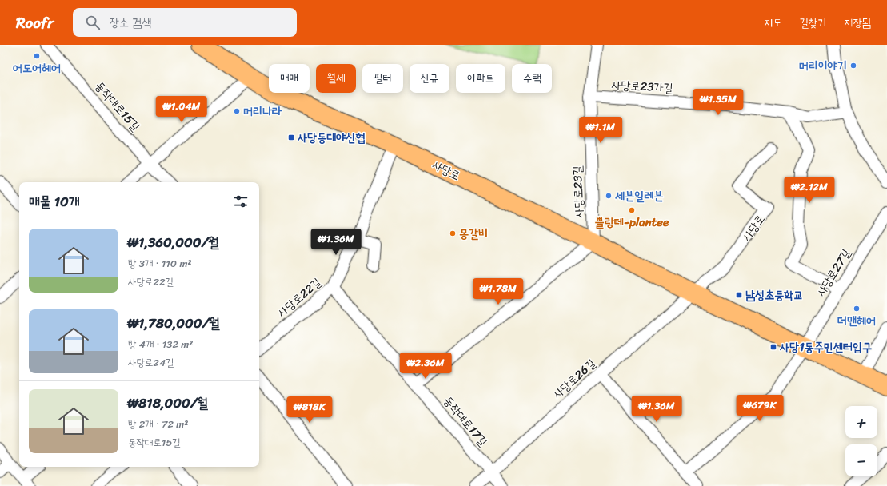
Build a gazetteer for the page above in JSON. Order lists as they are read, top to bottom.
{
  "streets": {
    "main road": ["사당로"],
    "street": [
      "사당로23가길",
      "동작대로15길",
      "사당로23길",
      "사당로27길",
      "사당로22길",
      "사당로26길",
      "동작대로17길"
    ]
  },
  "crossings": [
    ["사당로23가길", "사당로23길"],
    ["사당로", "사당로23길"],
    ["사당로", "사당로27길"],
    ["사당로", "사당로22길"],
    ["사당로", "사당로26길"],
    ["사당로22길", "동작대로17길"],
    ["사당로26길", "동작대로17길"]
  ],
  "places": {
    "other": [
      "어도어헤어",
      "머리이야기",
      "머리나라",
      "세븐일레븐",
      "쁠랑떼-plantee",
      "몽갈비",
      "더맨헤어"
    ],
    "transit": ["사당동대야신협", "남성초등학교", "사당1동주민센터입구"]
  },
  "page": {
    "header": "Roofr",
    "search": "장소 검색",
    "nav": ["지도", "길찾기", "저장됨"],
    "chip": [
      "매매",
      "월세",
      "필터",
      "신규",
      "아파트",
      "주택"
    ],
    "price": [
      "₩1.35M",
      "₩1.04M",
      "₩1.1M",
      "₩2.12M",
      "₩1.36M",
      "₩1.78M",
      "₩2.36M",
      "₩679K",
      "₩1.36M",
      "₩818K"
    ],
    "heading": "매물 10개",
    "list": [
      {
        "name": "₩1,360,000/월",
        "note": "방 3개 · 110 m² · 사당로22길"
      },
      {
        "name": "₩1,780,000/월",
        "note": "방 4개 · 132 m² · 사당로24길"
      },
      {
        "name": "₩818,000/월",
        "note": "방 2개 · 72 m² · 동작대로15길"
      }
    ],
    "map_buttons": ["+", "−"]
  }
}
